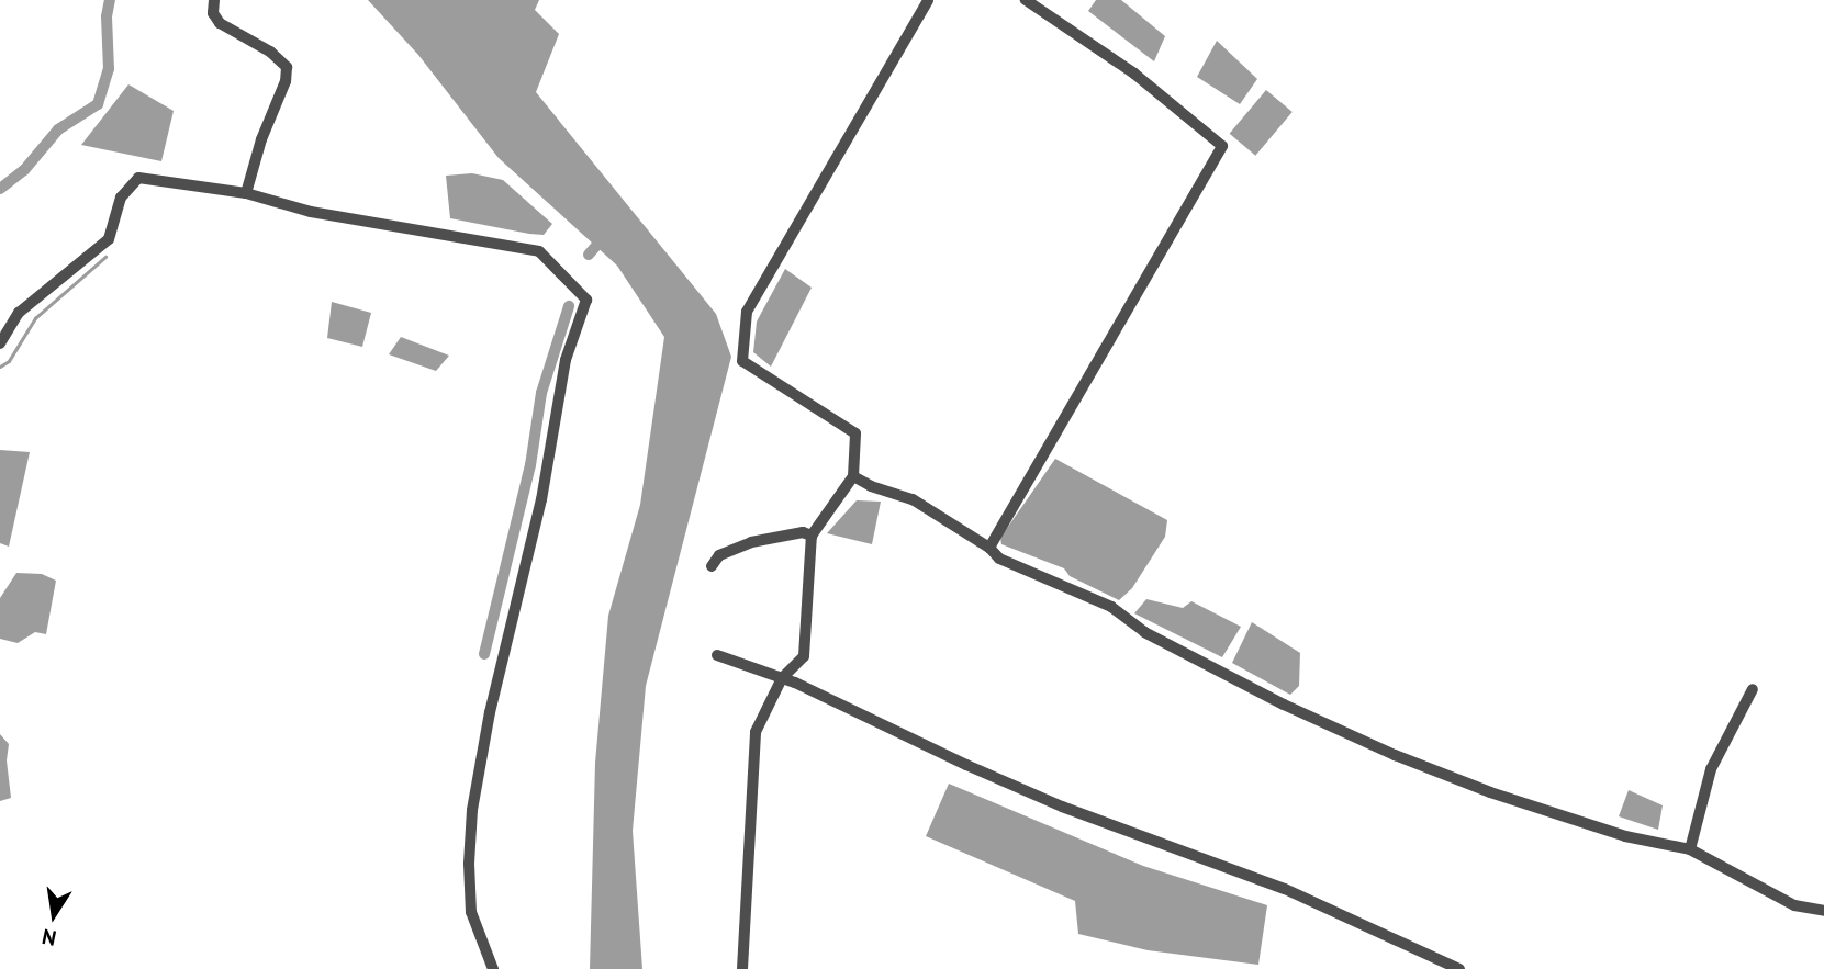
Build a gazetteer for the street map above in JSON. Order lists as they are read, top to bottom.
{
  "north": "bottom"
}
